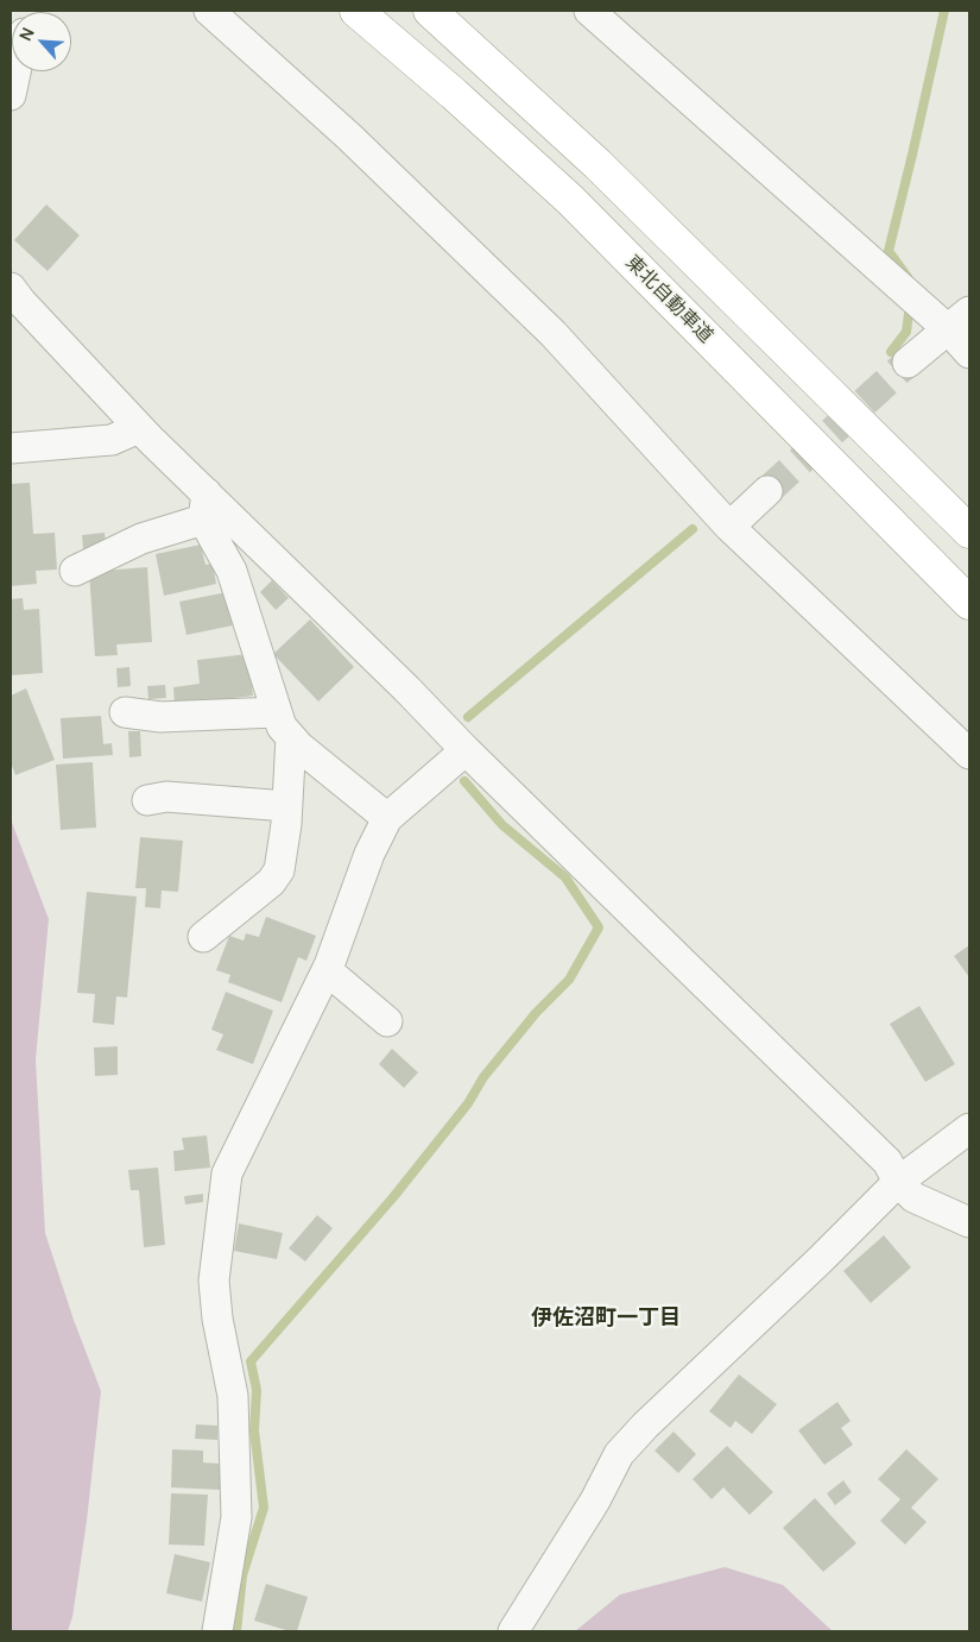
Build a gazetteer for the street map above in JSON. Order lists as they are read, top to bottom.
{
  "streets": {
    "highway": ["東北自動車道"]
  },
  "districts": ["伊佐沼町一丁目"],
  "north": "top left"
}
